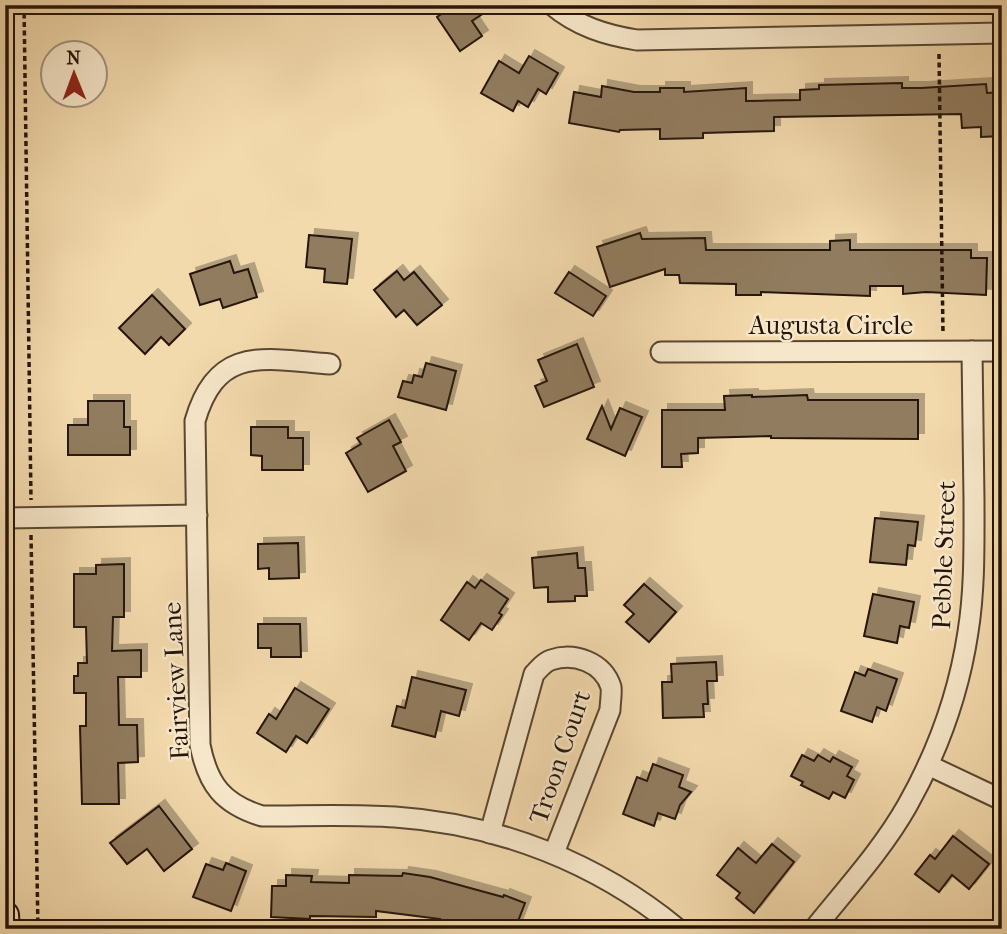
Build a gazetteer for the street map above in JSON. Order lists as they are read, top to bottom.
{
  "streets": {
    "street": [
      "Augusta Circle",
      "Pebble Street",
      "Fairview Lane",
      "Troon Court"
    ]
  },
  "crossings": [
    ["Augusta Circle", "Pebble Street"],
    ["Fairview Lane", "Troon Court"]
  ],
  "north": "top"
}
